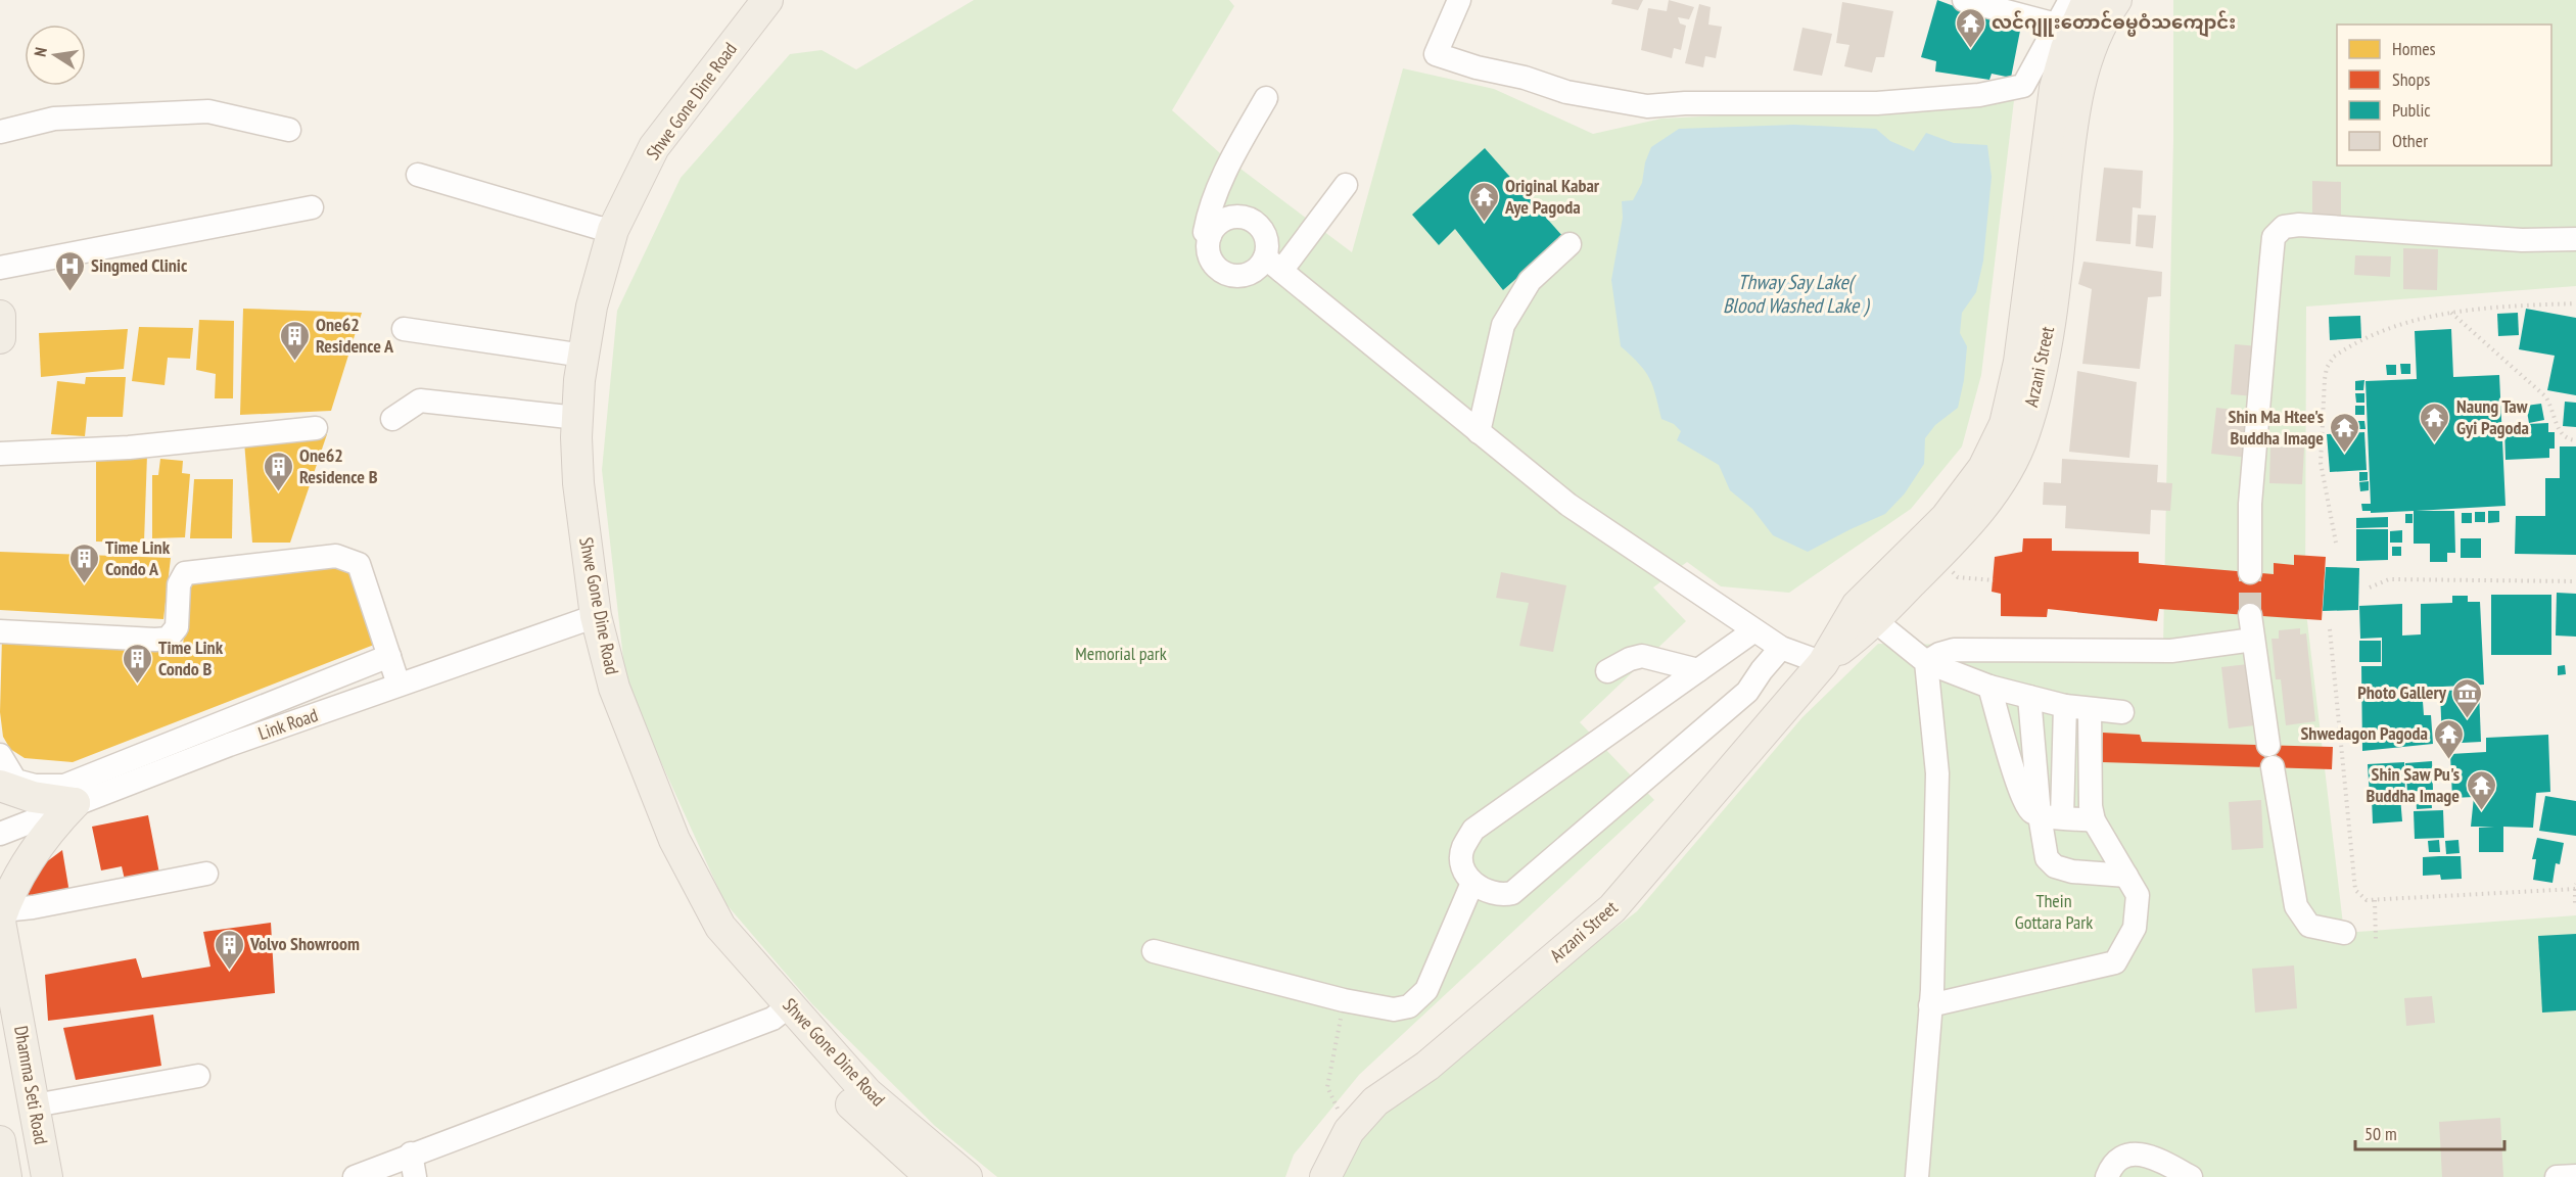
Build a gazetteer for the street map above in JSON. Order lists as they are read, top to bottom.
{
  "streets": {
    "main road": ["Shwe Gone Dine Road", "Arzani Street", "Dhamma Seti Road"],
    "street": ["Link Road"]
  },
  "crossings": [
    ["Shwe Gone Dine Road", "Link Road"]
  ],
  "water": ["Thway Say Lake( Blood Washed Lake )"],
  "parks": ["Memorial park", "Thein Gottara Park"],
  "places": {
    "temple": [
      "လင်ဂျူးတောင်ဓမ္မဝံသကျောင်း",
      "Original Kabar Aye Pagoda",
      "Naung Taw Gyi Pagoda",
      "Shin Ma Htee's Buddha Image",
      "Shwedagon Pagoda",
      "Shin Saw Pu's Buddha Image"
    ],
    "hospital": ["Singmed Clinic"],
    "building": [
      "One62 Residence A",
      "One62 Residence B",
      "Time Link Condo A",
      "Time Link Condo B",
      "Volvo Showroom"
    ],
    "museum": ["Photo Gallery"]
  },
  "legend": [
    "Homes",
    "Shops",
    "Public",
    "Other"
  ],
  "scale_bar": "50 m",
  "north": "left"
}
